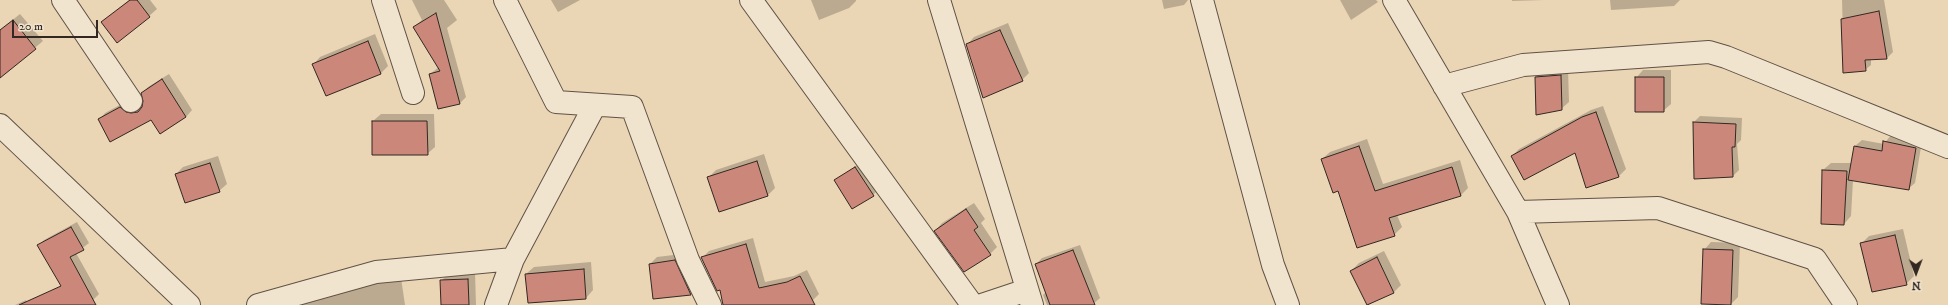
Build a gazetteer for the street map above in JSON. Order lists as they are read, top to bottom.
{
  "scale_bar": "20 m",
  "north": "bottom"
}
